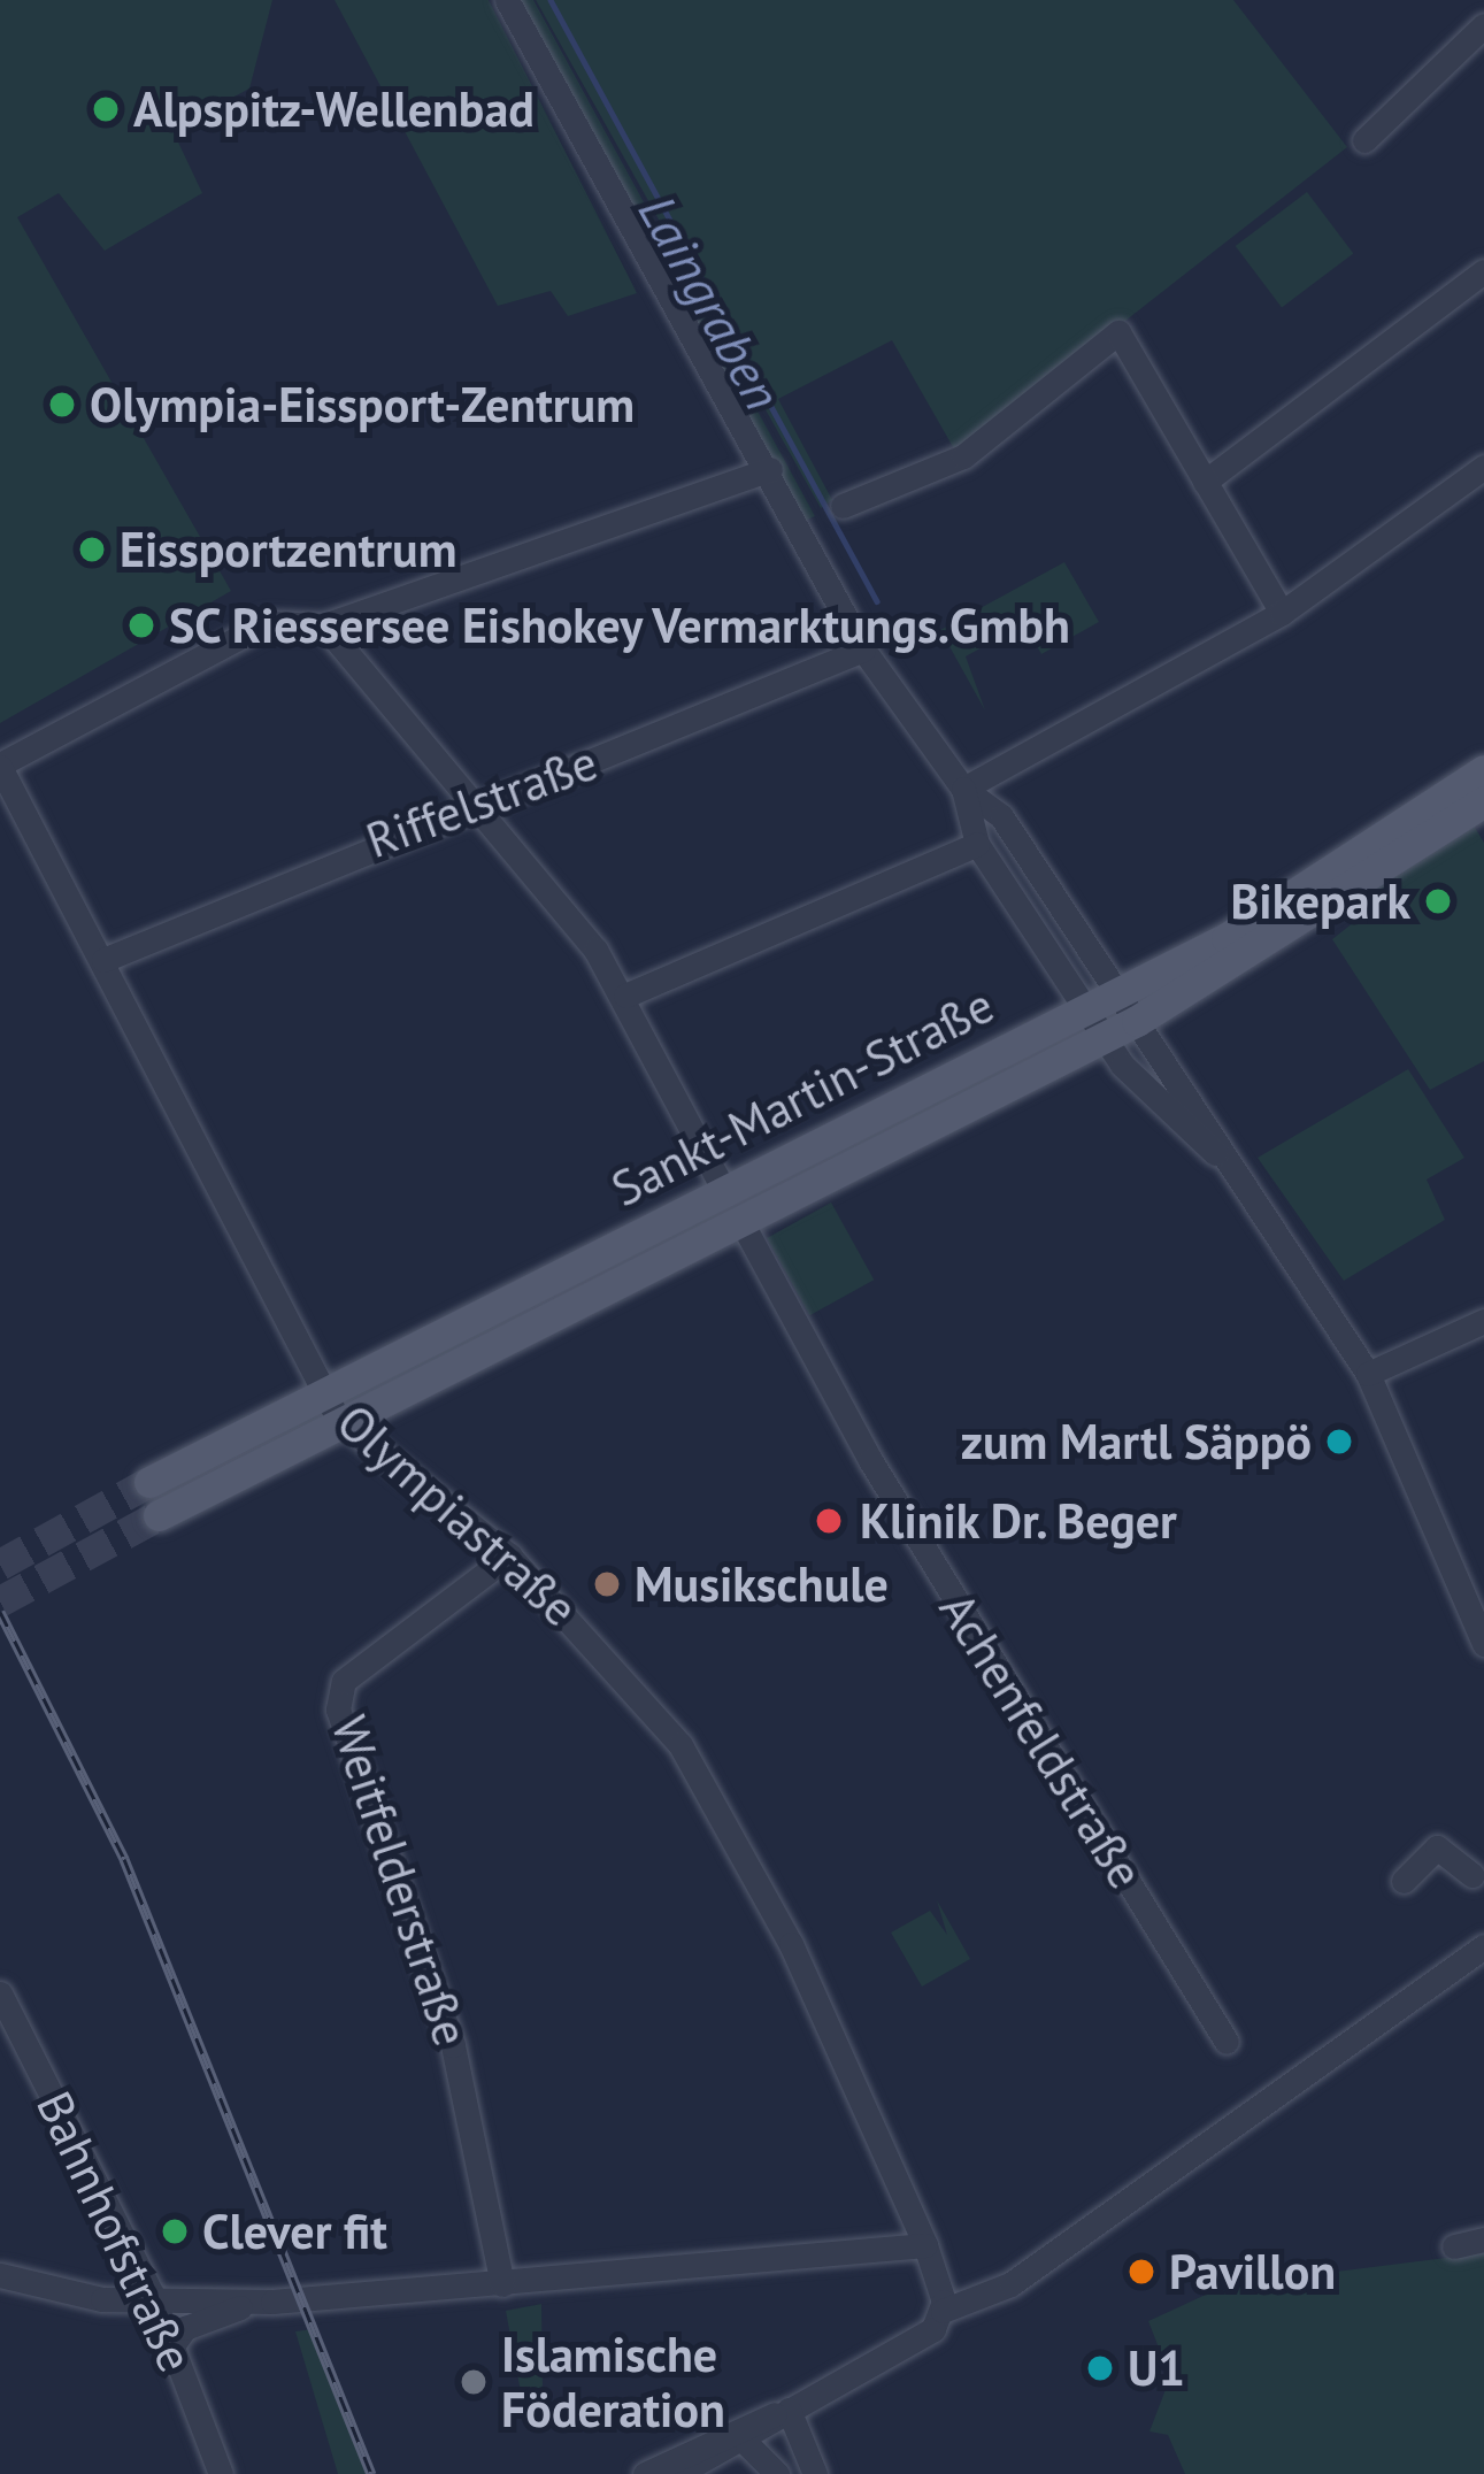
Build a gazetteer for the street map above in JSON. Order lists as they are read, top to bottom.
{
  "streets": {
    "main road": ["Sankt-Martin-Straße"],
    "street": [
      "Riffelstraße",
      "Olympiastraße",
      "Achenfeldstraße",
      "Weitfelderstraße",
      "Bahnhofstraße"
    ]
  },
  "crossings": [
    ["Riffelstraße", "Olympiastraße"],
    ["Riffelstraße", "Achenfeldstraße"],
    ["Sankt-Martin-Straße", "Olympiastraße"],
    ["Sankt-Martin-Straße", "Achenfeldstraße"],
    ["Olympiastraße", "Achenfeldstraße"],
    ["Olympiastraße", "Weitfelderstraße"]
  ],
  "water": ["Laingraben"],
  "places": [
    "Alpspitz-Wellenbad",
    "Olympia-Eissport-Zentrum",
    "Eissportzentrum",
    "SC Riessersee Eishokey Vermarktungs.Gmbh",
    "Bikepark",
    "zum Martl Säppö",
    "Klinik Dr. Beger",
    "Musikschule",
    "Clever fit",
    "Pavillon",
    "U1",
    "Islamische Föderation"
  ]
}
